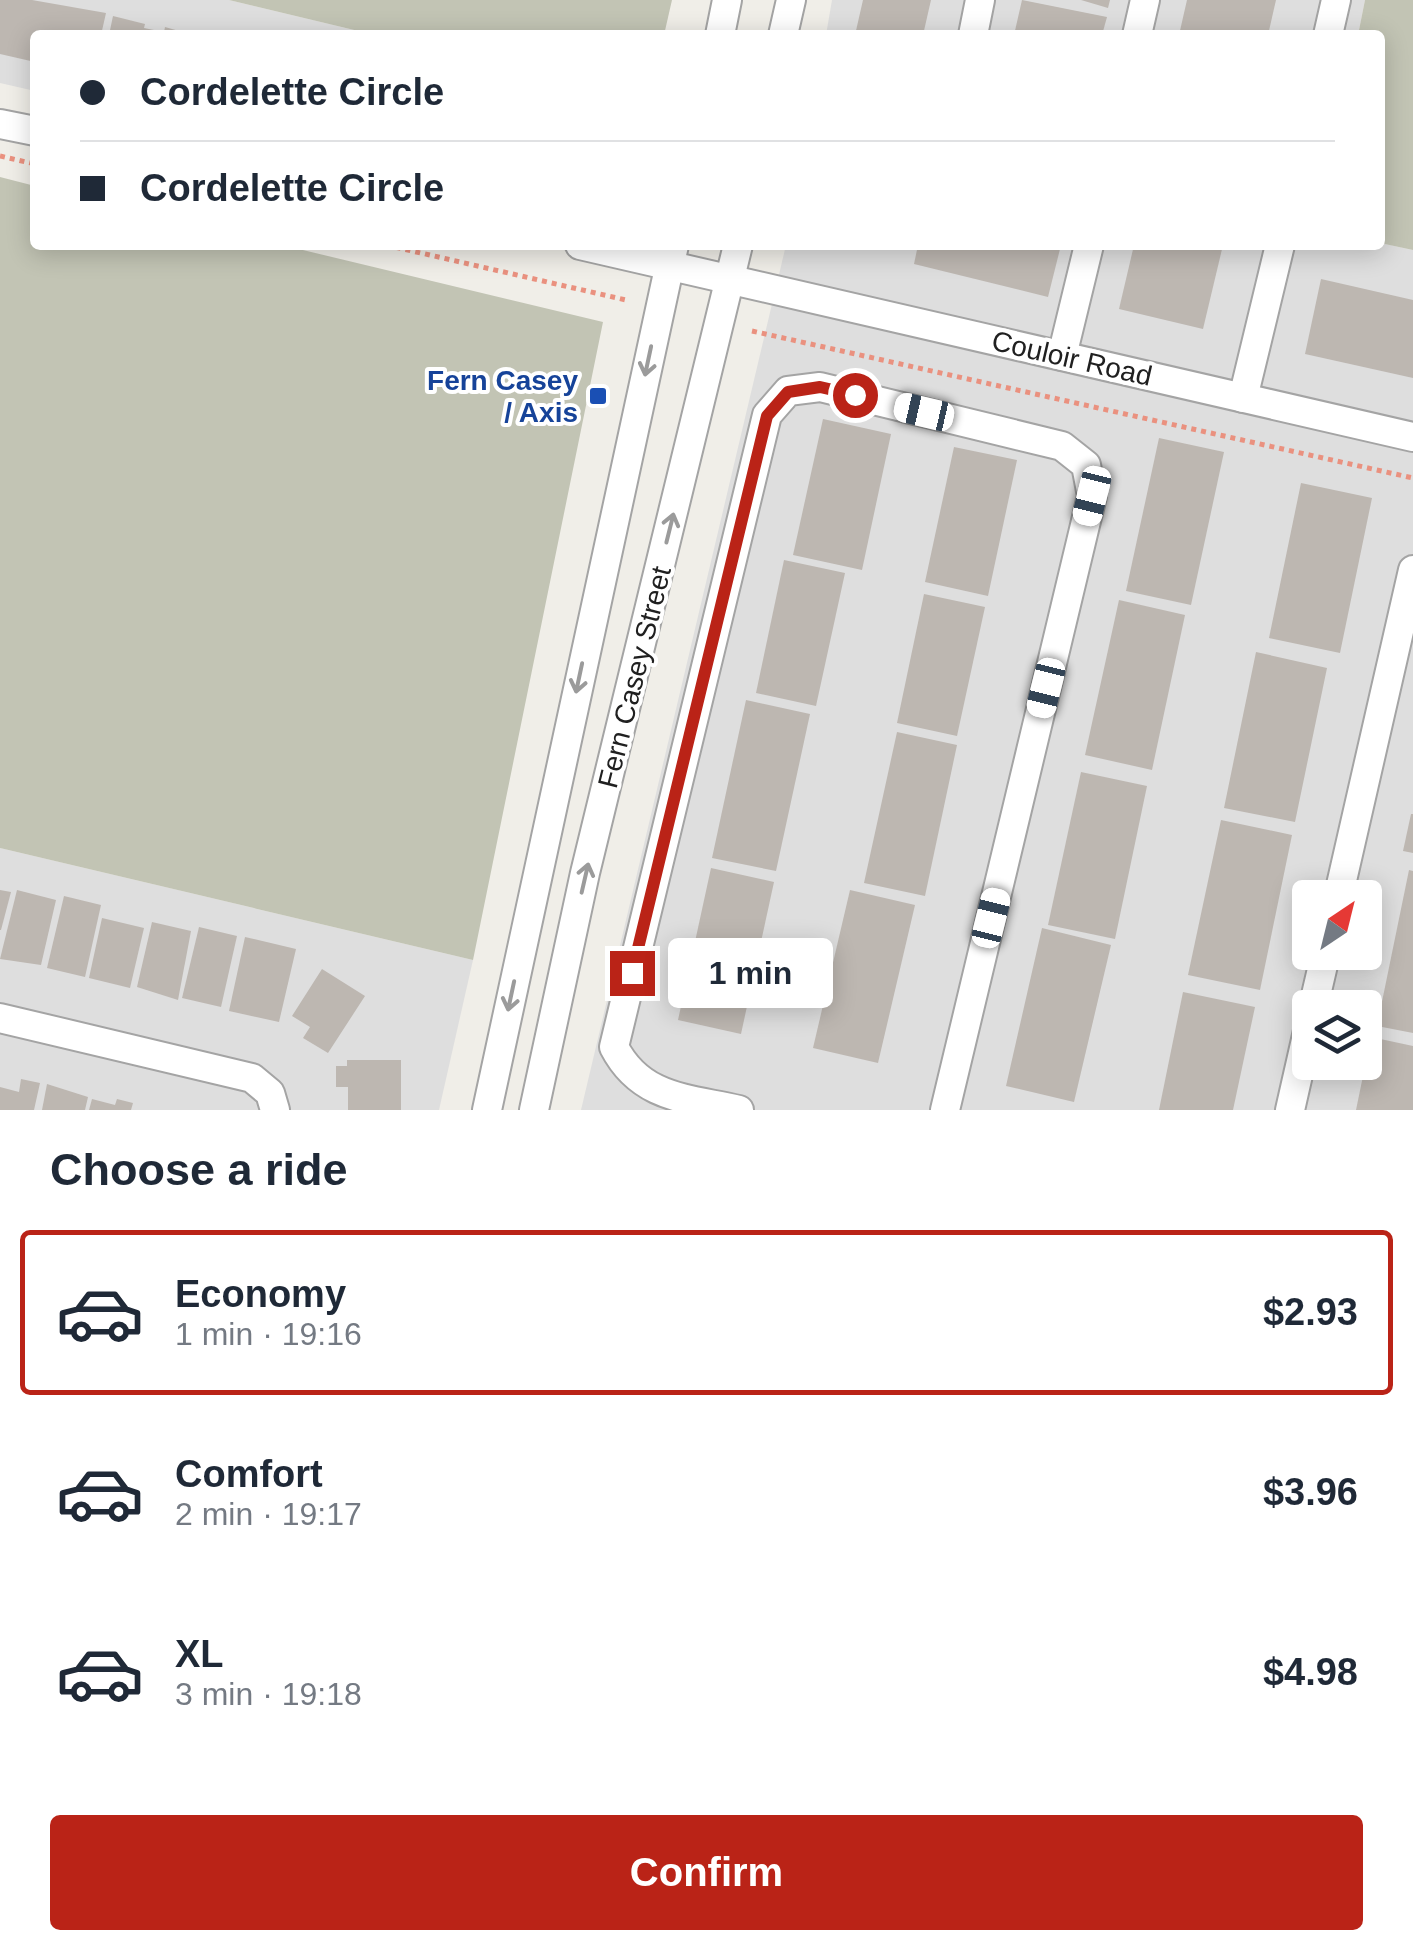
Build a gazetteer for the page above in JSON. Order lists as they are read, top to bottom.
{
  "streets": {
    "street": ["Couloir Road", "Fern Casey Street"]
  },
  "crossings": [
    ["Couloir Road", "Fern Casey Street"]
  ],
  "places": {
    "transit": ["Fern Casey / Axis"]
  },
  "north": "top right",
  "page": {
    "banner": ["Cordelette Circle", "Cordelette Circle"],
    "bubble": "1 min",
    "heading": "Choose a ride",
    "list": [
      {
        "name": "Economy",
        "note": "1 min · 19:16",
        "value": "$2.93"
      },
      {
        "name": "Comfort",
        "note": "2 min · 19:17",
        "value": "$3.96"
      },
      {
        "name": "XL",
        "note": "3 min · 19:18",
        "value": "$4.98"
      }
    ],
    "buttons": "Confirm"
  }
}
